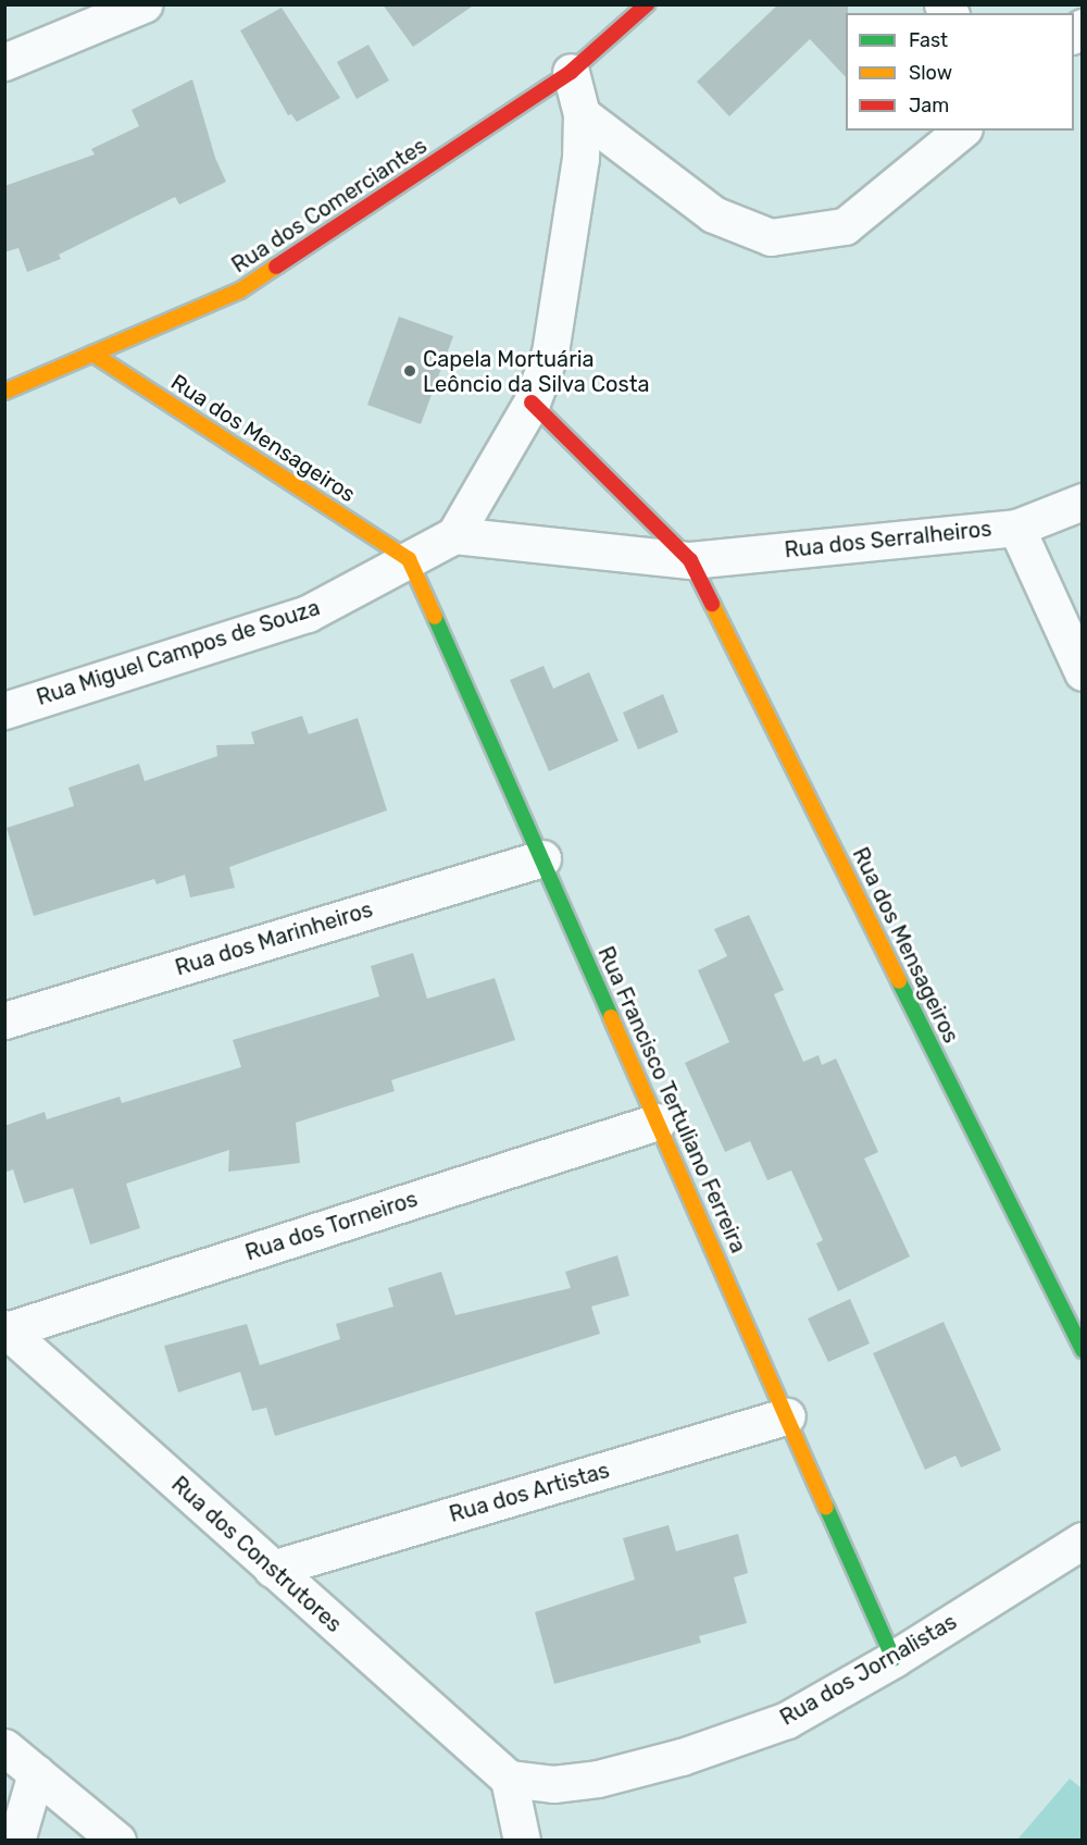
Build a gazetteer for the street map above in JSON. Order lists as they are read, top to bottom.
{
  "streets": {
    "street": [
      "Rua dos Comerciantes",
      "Rua dos Mensageiros",
      "Rua dos Serralheiros",
      "Rua Miguel Campos de Souza",
      "Rua dos Marinheiros",
      "Rua Francisco Tertuliano Ferreira",
      "Rua dos Torneiros",
      "Rua dos Artistas",
      "Rua dos Construtores",
      "Rua dos Jornalistas"
    ]
  },
  "crossings": [
    ["Rua dos Comerciantes", "Rua dos Mensageiros"],
    ["Rua dos Mensageiros", "Rua dos Serralheiros"],
    ["Rua dos Mensageiros", "Rua Miguel Campos de Souza"],
    ["Rua dos Mensageiros", "Rua Francisco Tertuliano Ferreira"],
    ["Rua dos Serralheiros", "Rua Miguel Campos de Souza"],
    ["Rua Miguel Campos de Souza", "Rua Francisco Tertuliano Ferreira"],
    ["Rua dos Marinheiros", "Rua Francisco Tertuliano Ferreira"],
    ["Rua Francisco Tertuliano Ferreira", "Rua dos Torneiros"],
    ["Rua Francisco Tertuliano Ferreira", "Rua dos Artistas"],
    ["Rua Francisco Tertuliano Ferreira", "Rua dos Jornalistas"],
    ["Rua dos Torneiros", "Rua dos Construtores"],
    ["Rua dos Artistas", "Rua dos Construtores"],
    ["Rua dos Construtores", "Rua dos Jornalistas"]
  ],
  "places": ["Capela Mortuária Leôncio da Silva Costa"],
  "legend": ["Fast", "Slow", "Jam"]
}
